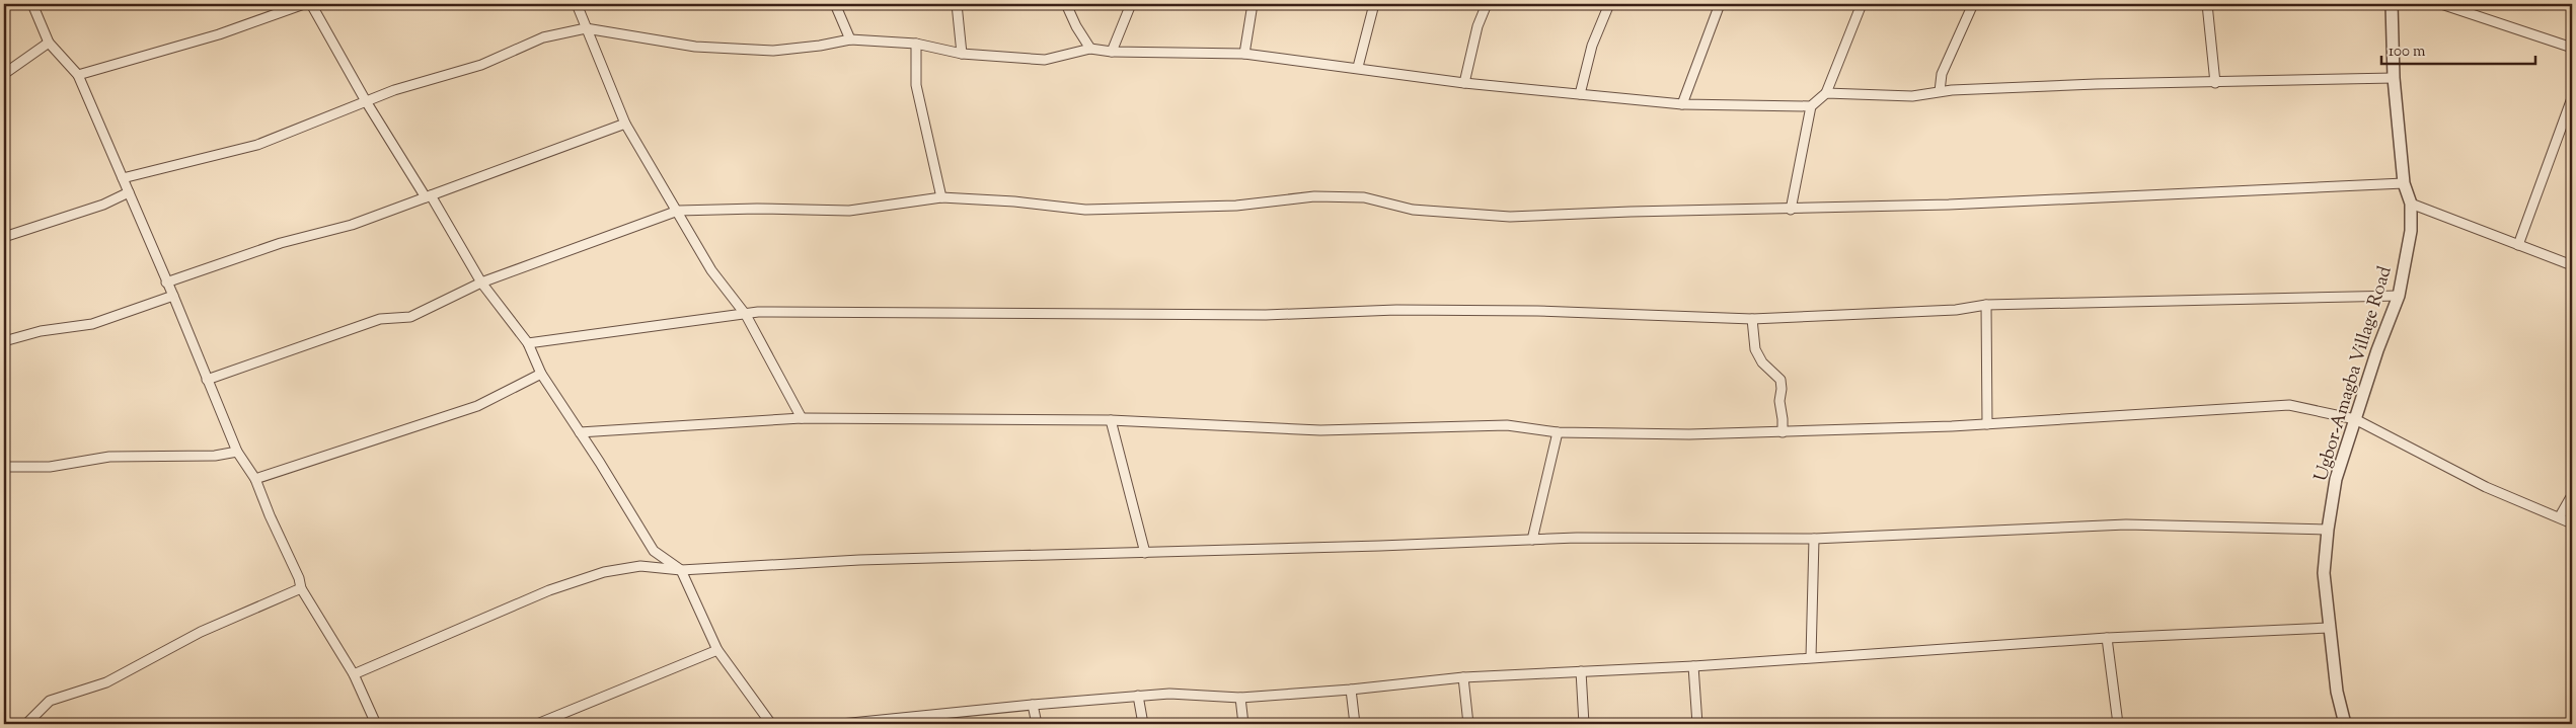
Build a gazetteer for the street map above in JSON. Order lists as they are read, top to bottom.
{
  "streets": {
    "street": ["Ugbor-Amagba Village Road"]
  },
  "scale_bar": "100 m"
}
